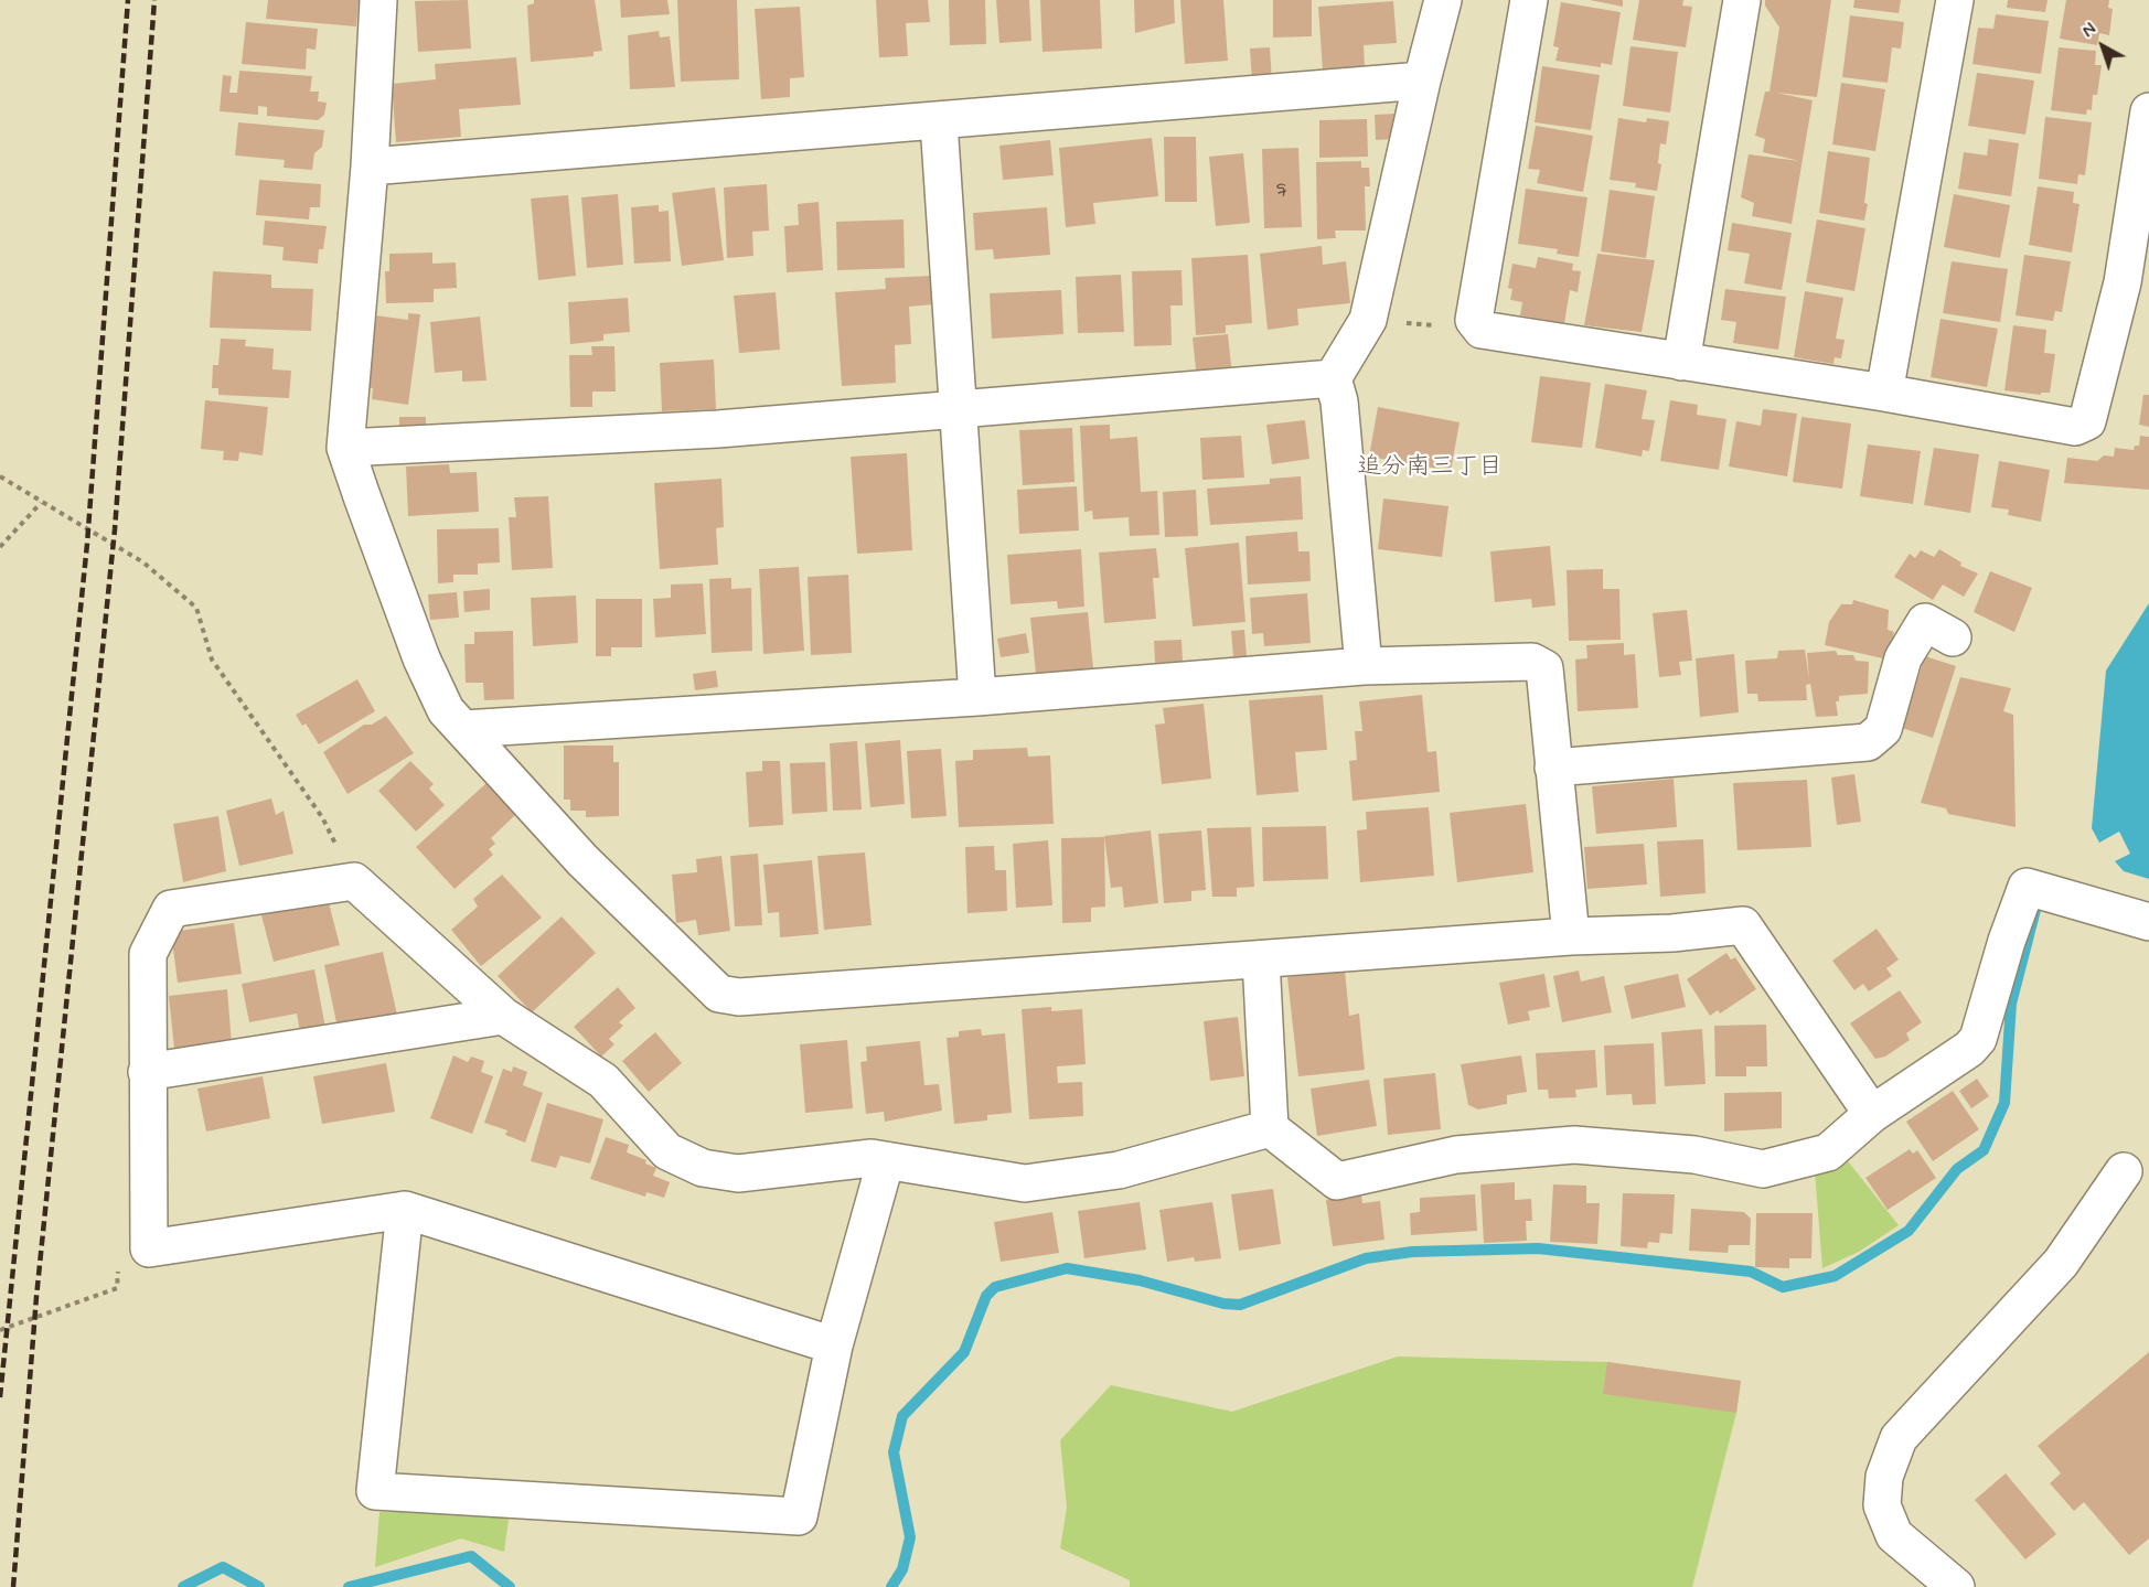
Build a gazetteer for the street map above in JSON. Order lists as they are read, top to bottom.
{
  "districts": ["追分南三丁目"],
  "house_numbers": ["q"],
  "north": "top left"
}
